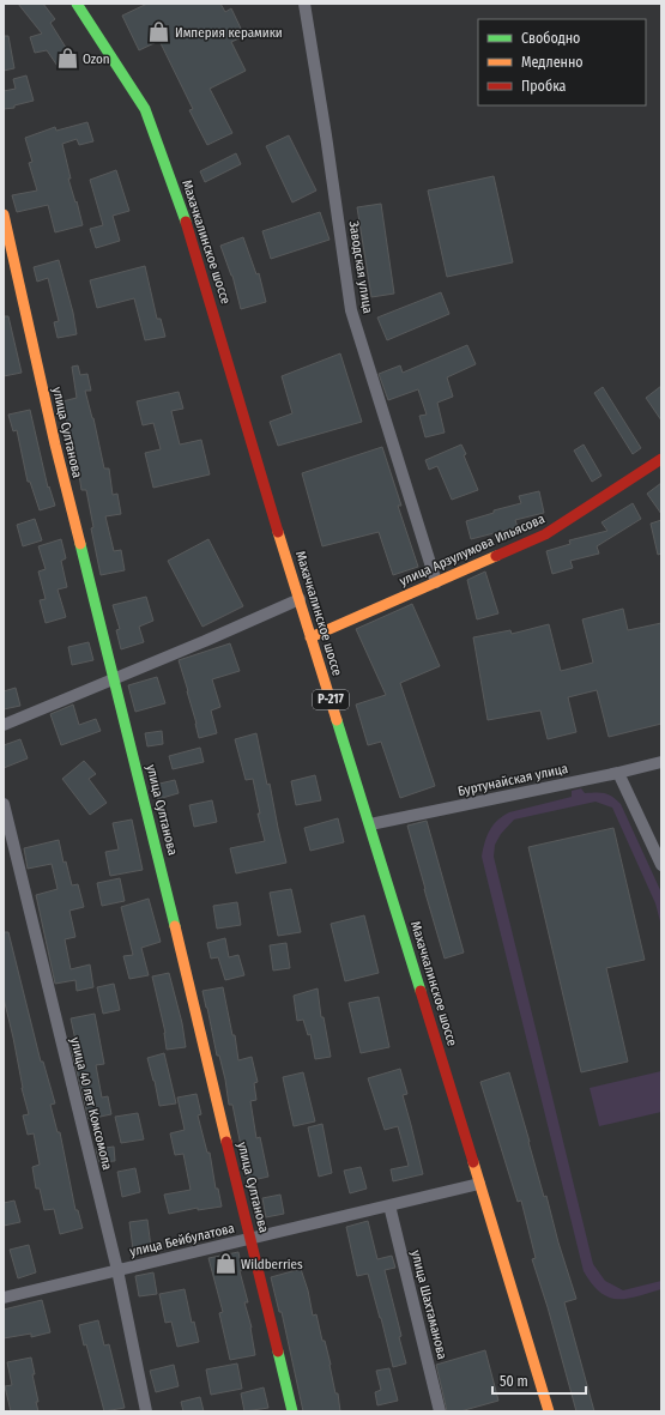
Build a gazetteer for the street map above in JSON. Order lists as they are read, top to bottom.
{
  "streets": {
    "main road": [
      "Махачкалинское шоссе",
      "улица Султанова",
      "улица Арзулумова Ильясова",
      "Р-217"
    ],
    "street": [
      "Заводская улица",
      "Буртунайская улица",
      "улица 40 лет Комсомола",
      "улица Бейбулатова",
      "улица Шахтаманова"
    ]
  },
  "crossings": [
    ["Махачкалинское шоссе", "улица Арзулумова Ильясова"],
    ["Махачкалинское шоссе", "Буртунайская улица"],
    ["Махачкалинское шоссе", "улица Бейбулатова"],
    ["Заводская улица", "улица Арзулумова Ильясова"],
    ["улица Султанова", "улица Бейбулатова"],
    ["улица 40 лет Комсомола", "улица Бейбулатова"],
    ["улица Бейбулатова", "улица Шахтаманова"]
  ],
  "places": {
    "shop": ["Империя керамики", "Ozon", "Wildberries"]
  },
  "legend": ["Свободно", "Медленно", "Пробка"],
  "scale_bar": "50 m"
}
